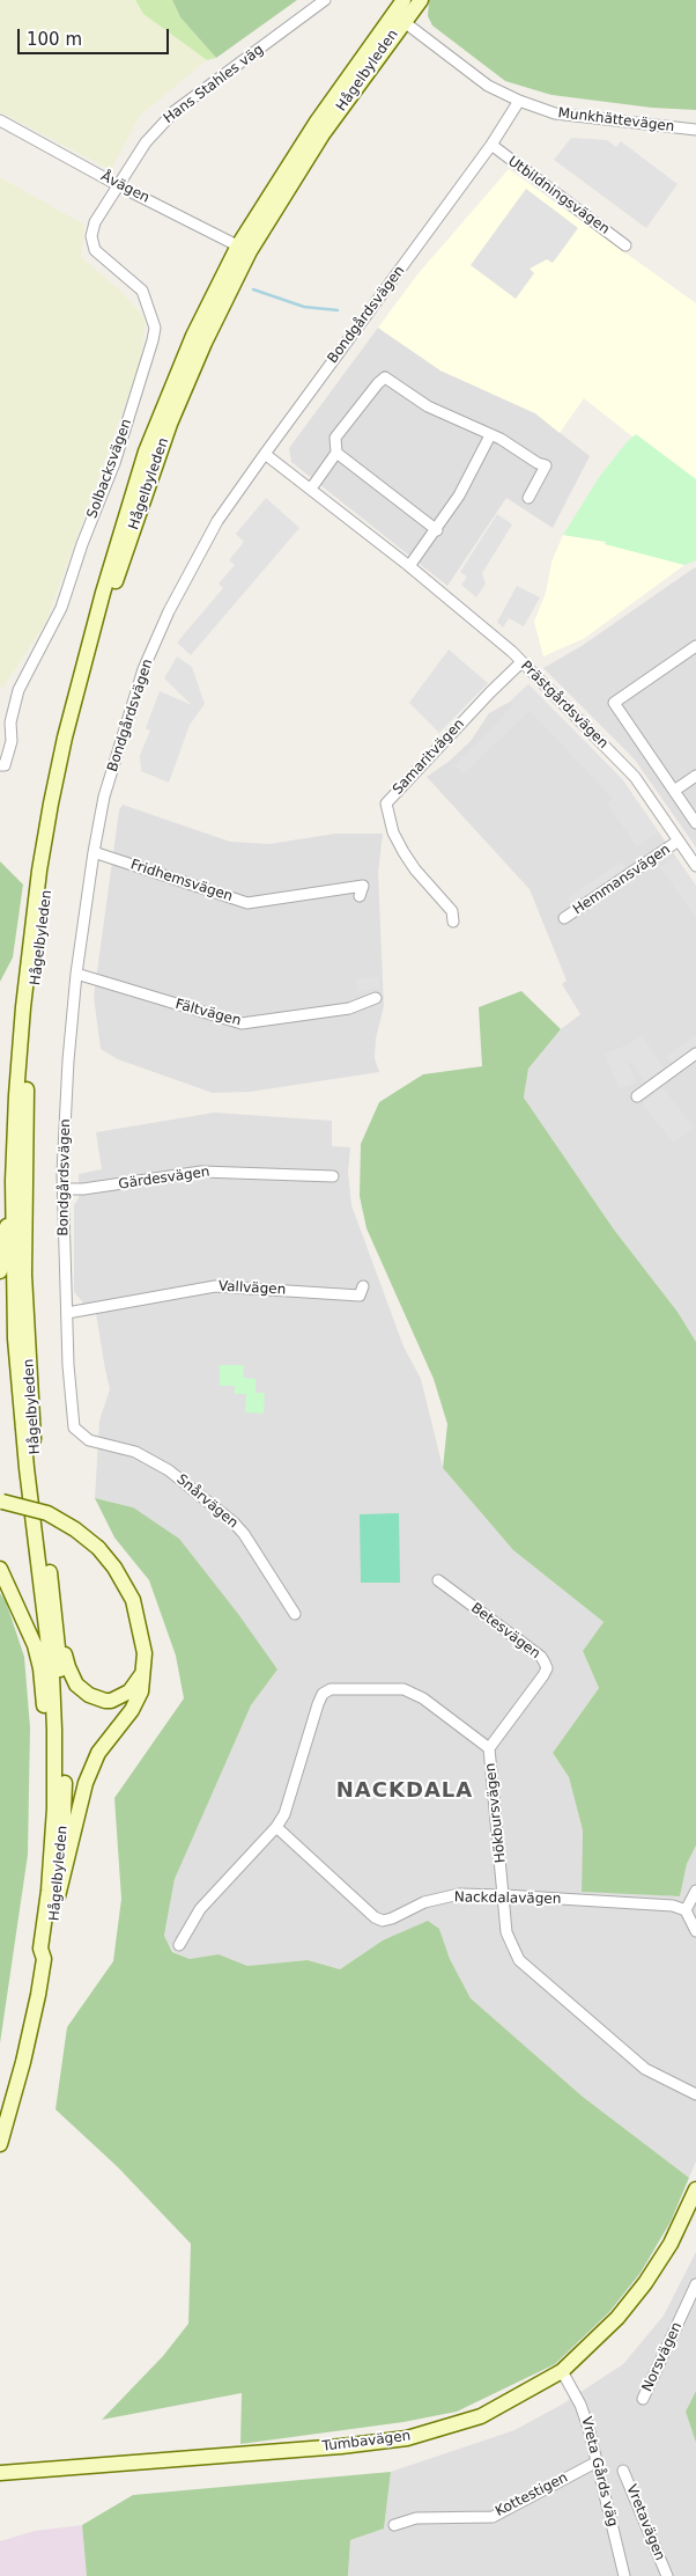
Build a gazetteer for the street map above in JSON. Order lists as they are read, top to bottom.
{
  "streets": {
    "main road": ["Hågelbyleden", "Tumbavägen"],
    "street": [
      "Hans Stahles väg",
      "Munkhättevägen",
      "Åvägen",
      "Utbildningsvägen",
      "Bondgårdsvägen",
      "Solbacksvägen",
      "Prästgårdsvägen",
      "Samaritvägen",
      "Hemmansvägen",
      "Fridhemsvägen",
      "Fältvägen",
      "Gärdesvägen",
      "Vallvägen",
      "Snårvägen",
      "Betesvägen",
      "Hökbursvägen",
      "Nackdalavägen",
      "Norsvägen",
      "Vreta Gårds väg",
      "Kottestigen",
      "Vretavägen"
    ]
  },
  "crossings": [
    ["Hågelbyleden", "Munkhättevägen"],
    ["Hågelbyleden", "Åvägen"],
    ["Hans Stahles väg", "Åvägen"],
    ["Hans Stahles väg", "Solbacksvägen"],
    ["Munkhättevägen", "Bondgårdsvägen"],
    ["Åvägen", "Solbacksvägen"],
    ["Utbildningsvägen", "Bondgårdsvägen"],
    ["Bondgårdsvägen", "Prästgårdsvägen"],
    ["Bondgårdsvägen", "Fridhemsvägen"],
    ["Bondgårdsvägen", "Fältvägen"],
    ["Bondgårdsvägen", "Gärdesvägen"],
    ["Bondgårdsvägen", "Vallvägen"],
    ["Bondgårdsvägen", "Snårvägen"],
    ["Prästgårdsvägen", "Samaritvägen"],
    ["Prästgårdsvägen", "Hemmansvägen"],
    ["Betesvägen", "Hökbursvägen"],
    ["Hökbursvägen", "Nackdalavägen"],
    ["Tumbavägen", "Vreta Gårds väg"],
    ["Vreta Gårds väg", "Kottestigen"]
  ],
  "districts": ["NACKDALA"],
  "scale_bar": "100 m"
}
